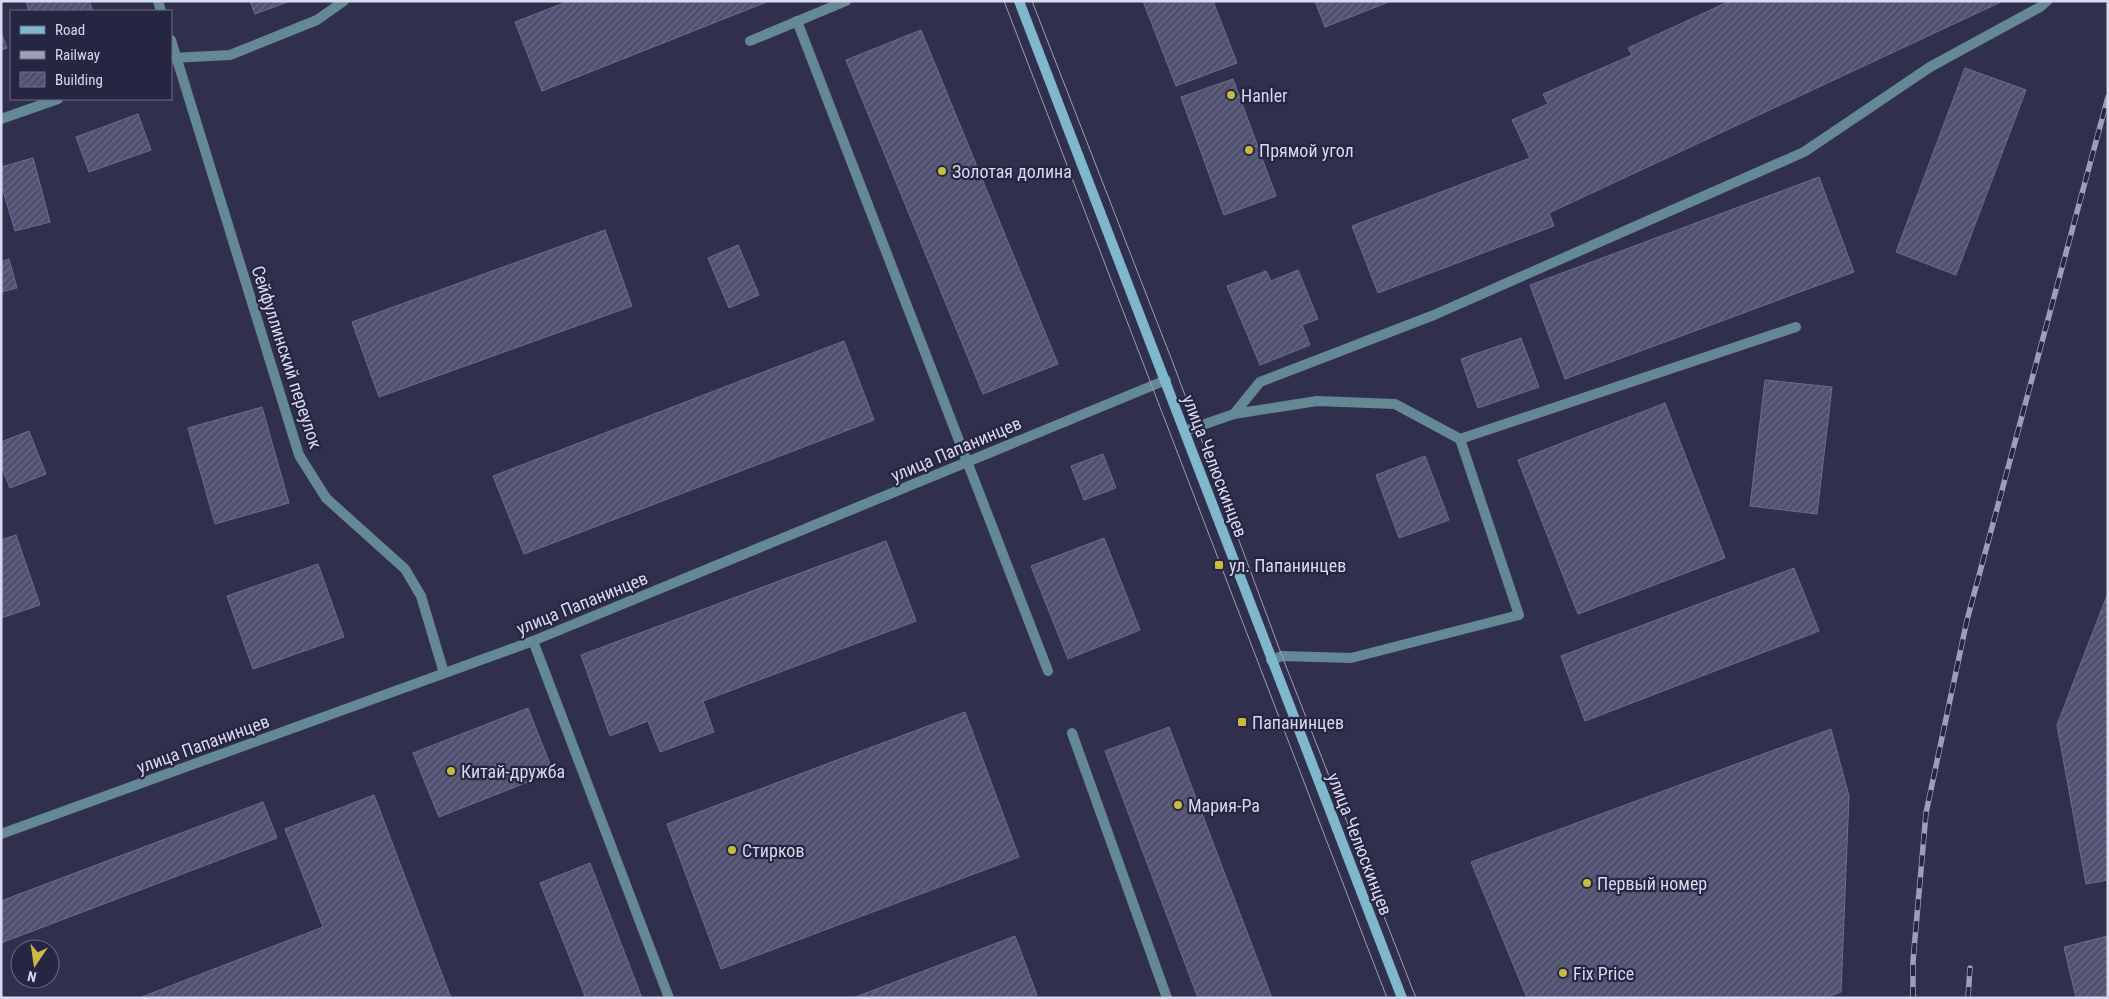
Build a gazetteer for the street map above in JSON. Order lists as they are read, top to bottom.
{
  "streets": {
    "main road": ["улица Челюскинцев"],
    "street": ["Сейфуллинский переулок", "улица Папанинцев"]
  },
  "crossings": [
    ["Сейфуллинский переулок", "улица Папанинцев"],
    ["улица Папанинцев", "улица Челюскинцев"]
  ],
  "places": {
    "other": [
      "Hanler",
      "Прямой угол",
      "Золотая долина",
      "Китай-дружба",
      "Мария-Ра",
      "Стирков",
      "Первый номер",
      "Fix Price"
    ],
    "transit": ["ул. Папанинцев", "Папанинцев"]
  },
  "legend": ["Road", "Railway", "Building"],
  "north": "bottom"
}
